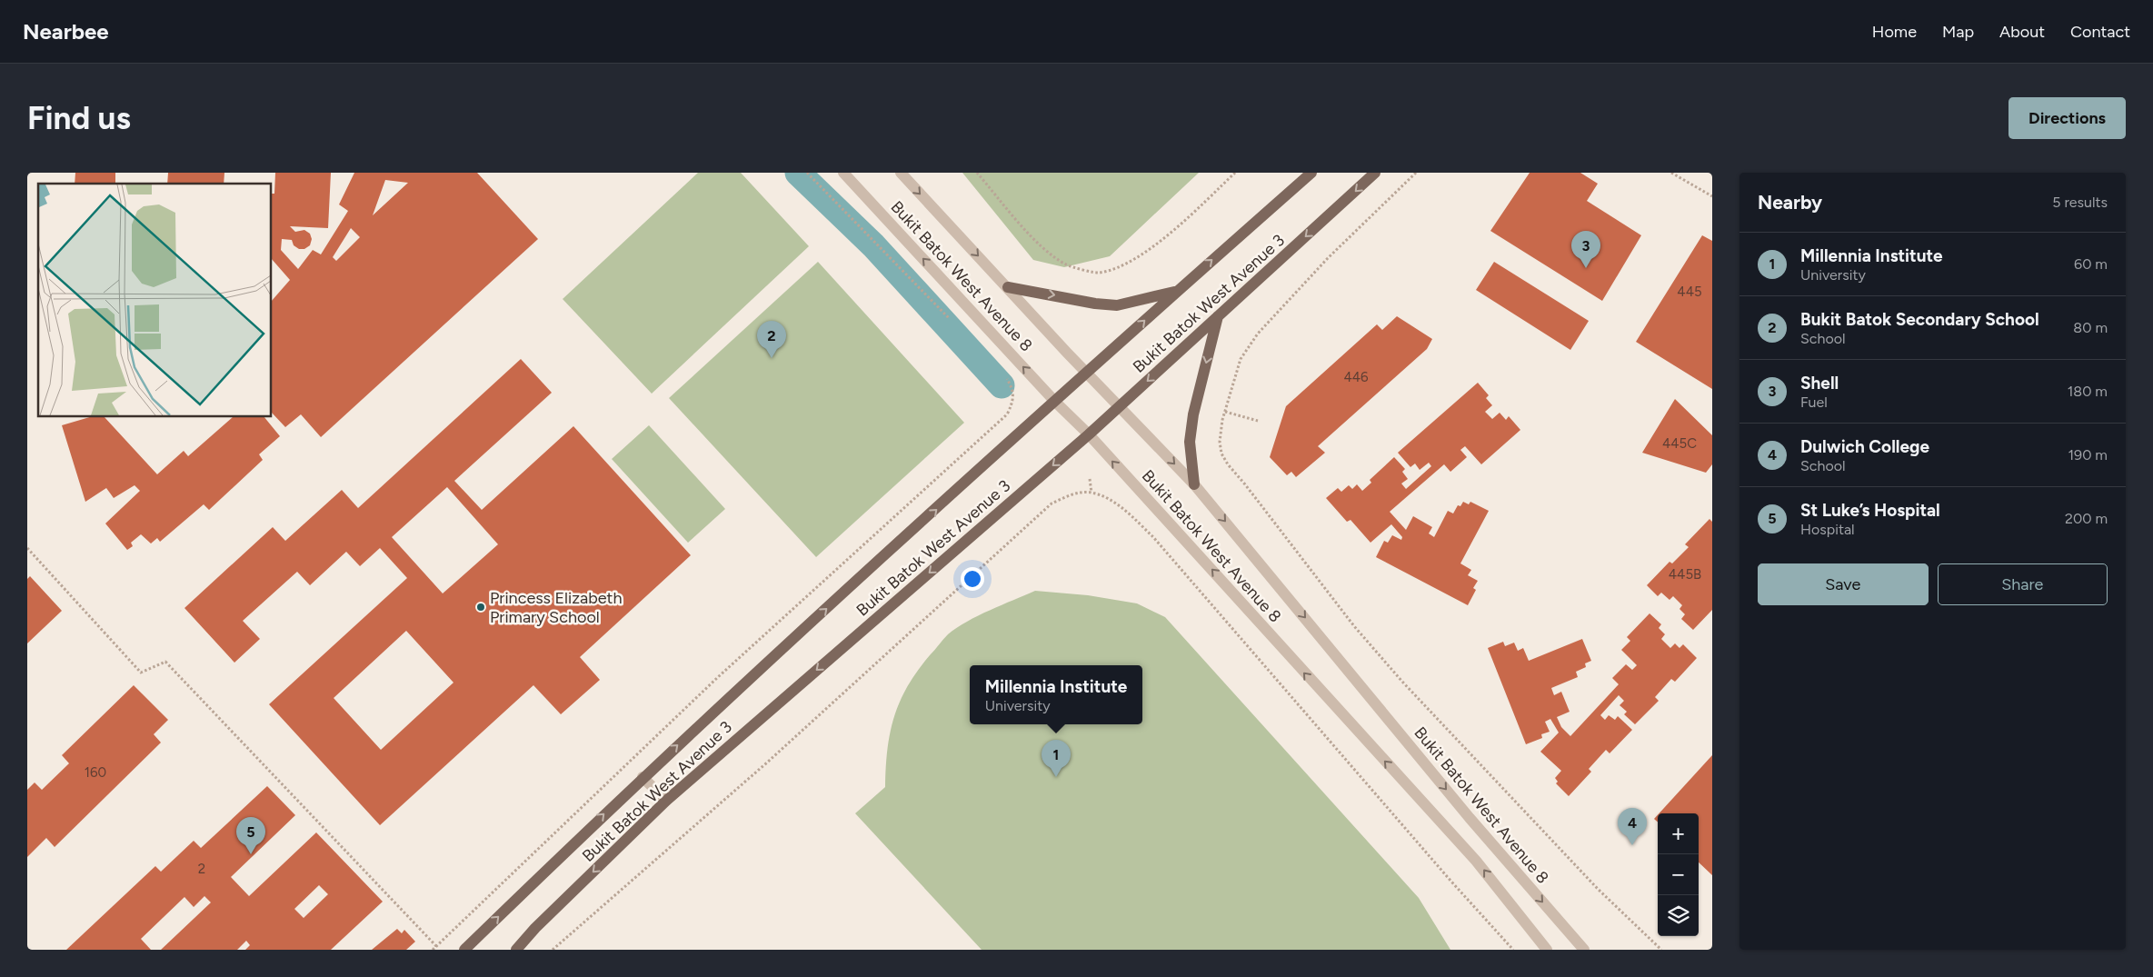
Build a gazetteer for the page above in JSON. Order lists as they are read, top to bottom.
{
  "streets": {
    "main road": ["Bukit Batok West Avenue 3"],
    "street": ["Bukit Batok West Avenue 8"]
  },
  "crossings": [
    ["Bukit Batok West Avenue 8", "Bukit Batok West Avenue 3"]
  ],
  "places": ["Princess Elizabeth Primary School"],
  "house_numbers": [
    "445",
    "446",
    "445C",
    "445B",
    "160",
    "2"
  ],
  "page": {
    "header": "Nearbee",
    "nav": [
      "Home",
      "Map",
      "About",
      "Contact"
    ],
    "buttons": [
      "Directions",
      ["Save", "Share"]
    ],
    "title": "Find us",
    "heading": ["Nearby", "5 results"],
    "pins": [
      "3",
      "2",
      "1",
      "4",
      "5"
    ],
    "list": [
      {
        "mark": "1",
        "name": "Millennia Institute",
        "note": "University",
        "value": "60 m"
      },
      {
        "mark": "2",
        "name": "Bukit Batok Secondary School",
        "note": "School",
        "value": "80 m"
      },
      {
        "mark": "3",
        "name": "Shell",
        "note": "Fuel",
        "value": "180 m"
      },
      {
        "mark": "4",
        "name": "Dulwich College",
        "note": "School",
        "value": "190 m"
      },
      {
        "mark": "5",
        "name": "St Luke’s Hospital",
        "note": "Hospital",
        "value": "200 m"
      }
    ],
    "popup": ["Millennia Institute", "University"],
    "map_buttons": ["+", "−"]
  }
}
